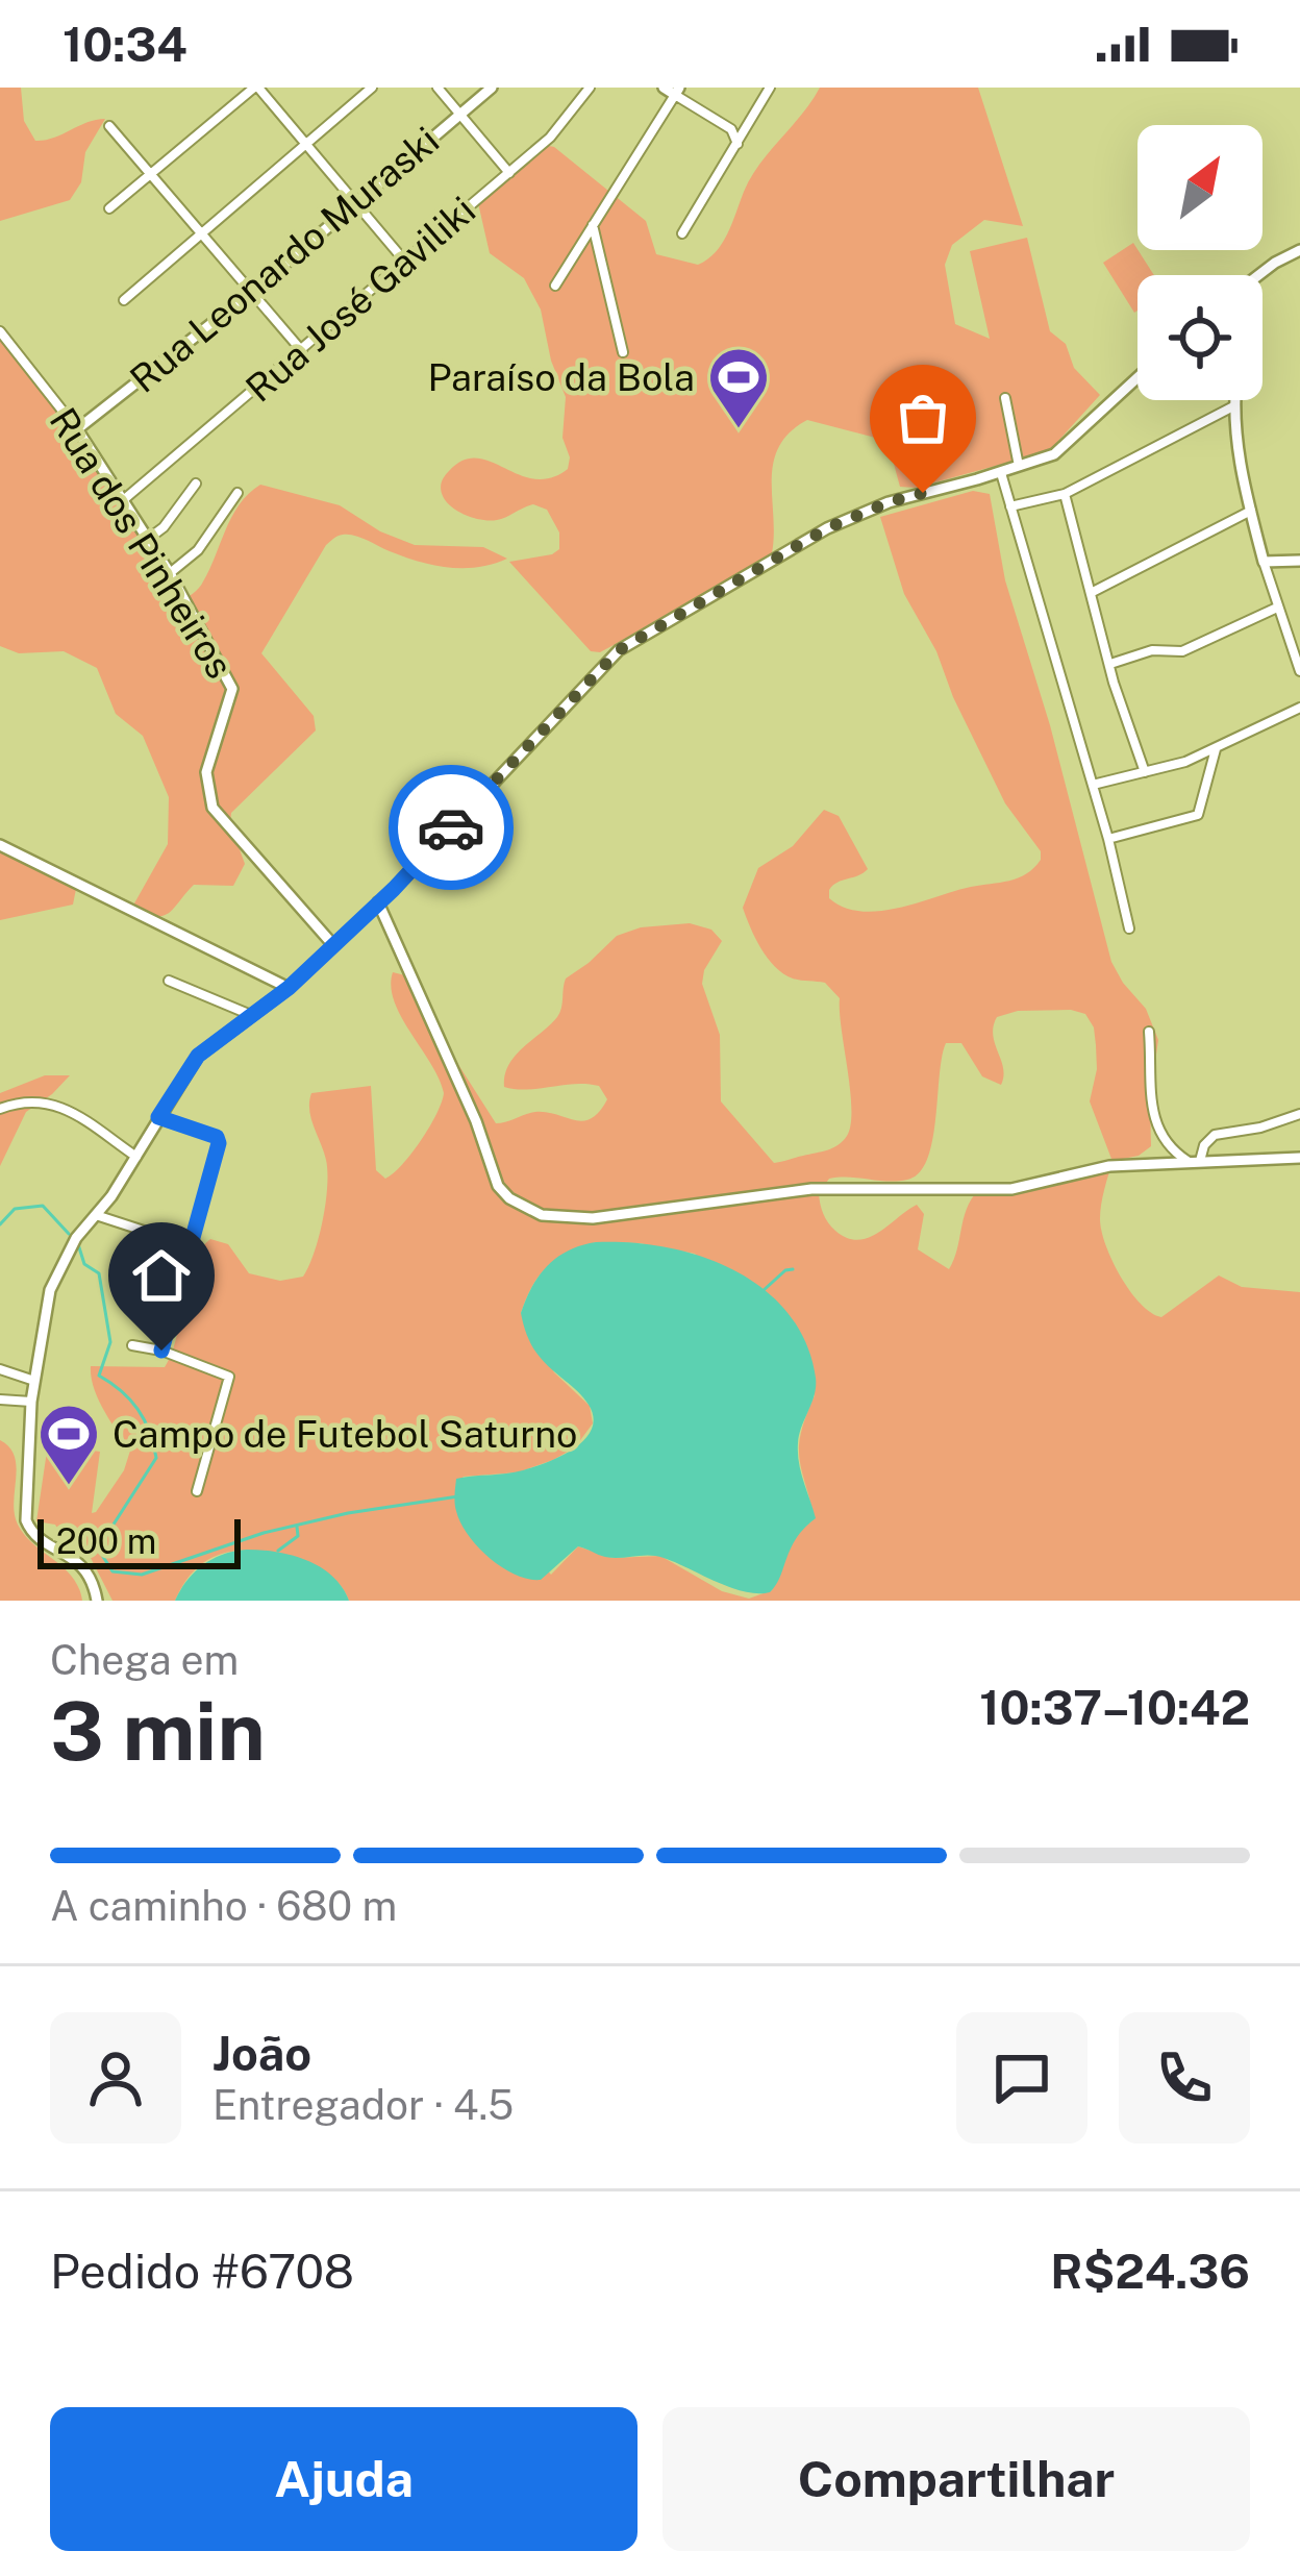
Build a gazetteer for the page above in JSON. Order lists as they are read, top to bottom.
{
  "streets": {
    "street": ["Rua Leonardo Muraski", "Rua José Gaviliki", "Rua dos Pinheiros"]
  },
  "crossings": [
    ["Rua Leonardo Muraski", "Rua dos Pinheiros"],
    ["Rua José Gaviliki", "Rua dos Pinheiros"]
  ],
  "places": {
    "sports": ["Paraíso da Bola", "Campo de Futebol Saturno"]
  },
  "scale_bar": "200 m",
  "north": "top right",
  "page": {
    "status": "10:34",
    "scale": "200 m",
    "heading": ["3 min", "Chega em", "10:37–10:42"],
    "panel": [
      "João",
      "Entregador · 4.5",
      "Pedido #6708",
      "R$24.36"
    ],
    "bar": "A caminho · 680 m",
    "buttons": ["Ajuda", "Compartilhar"]
  }
}
